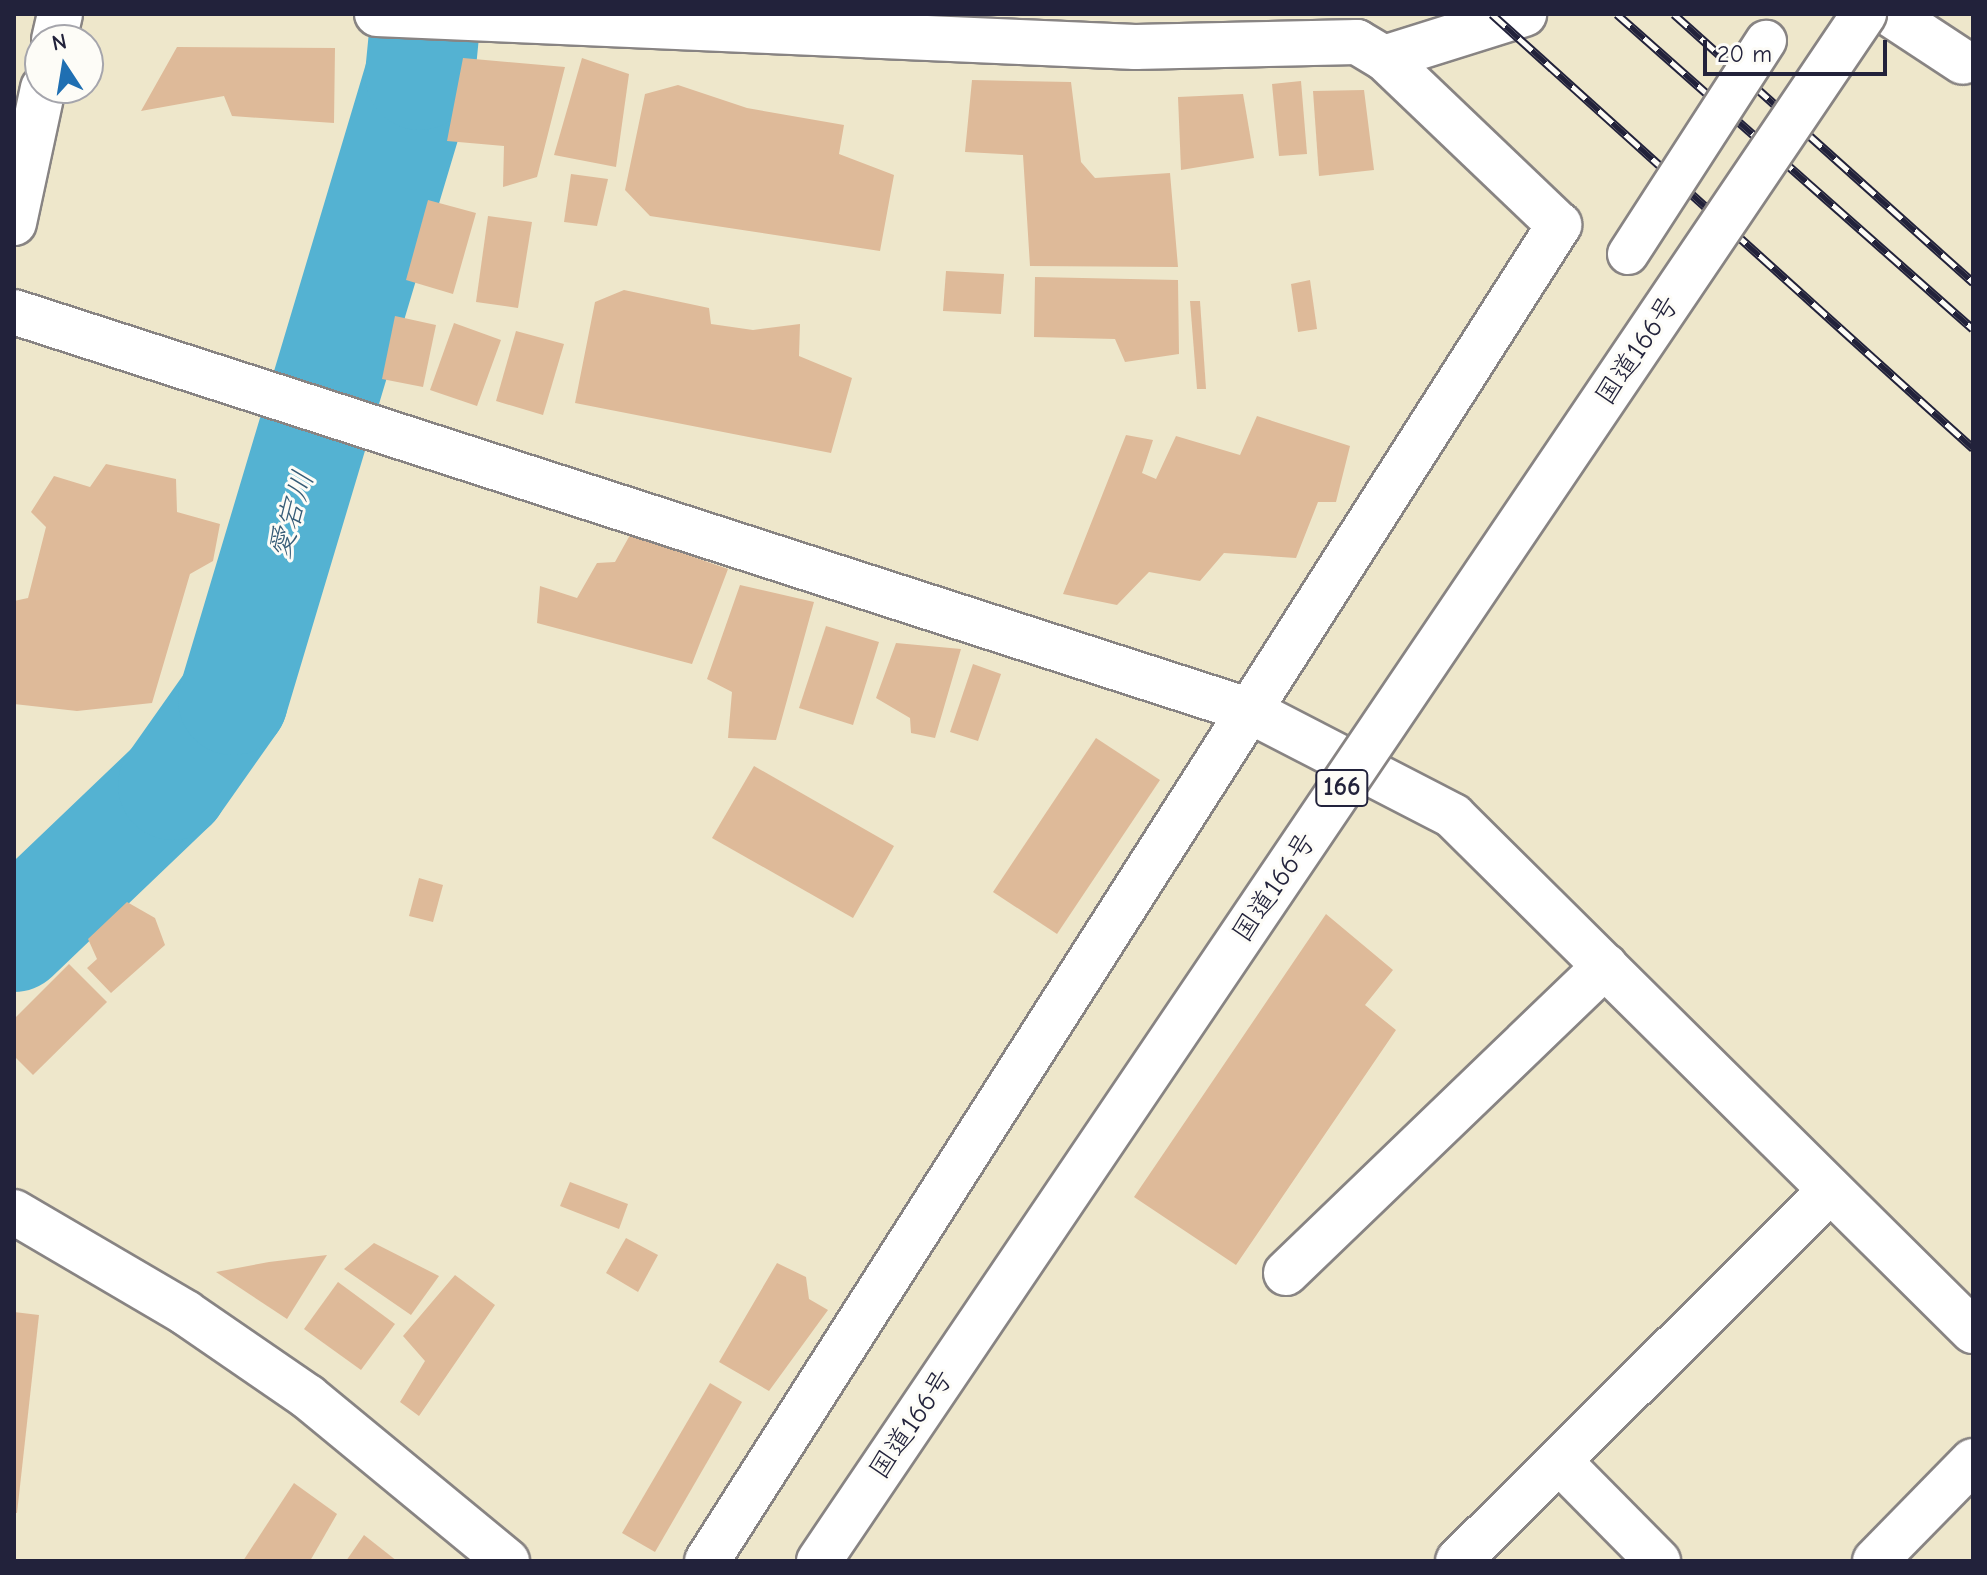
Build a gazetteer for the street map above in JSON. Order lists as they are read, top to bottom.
{
  "streets": {
    "main road": ["国道166号", "166"]
  },
  "water": ["愛宕川"],
  "scale_bar": "20 m",
  "north": "top"
}
